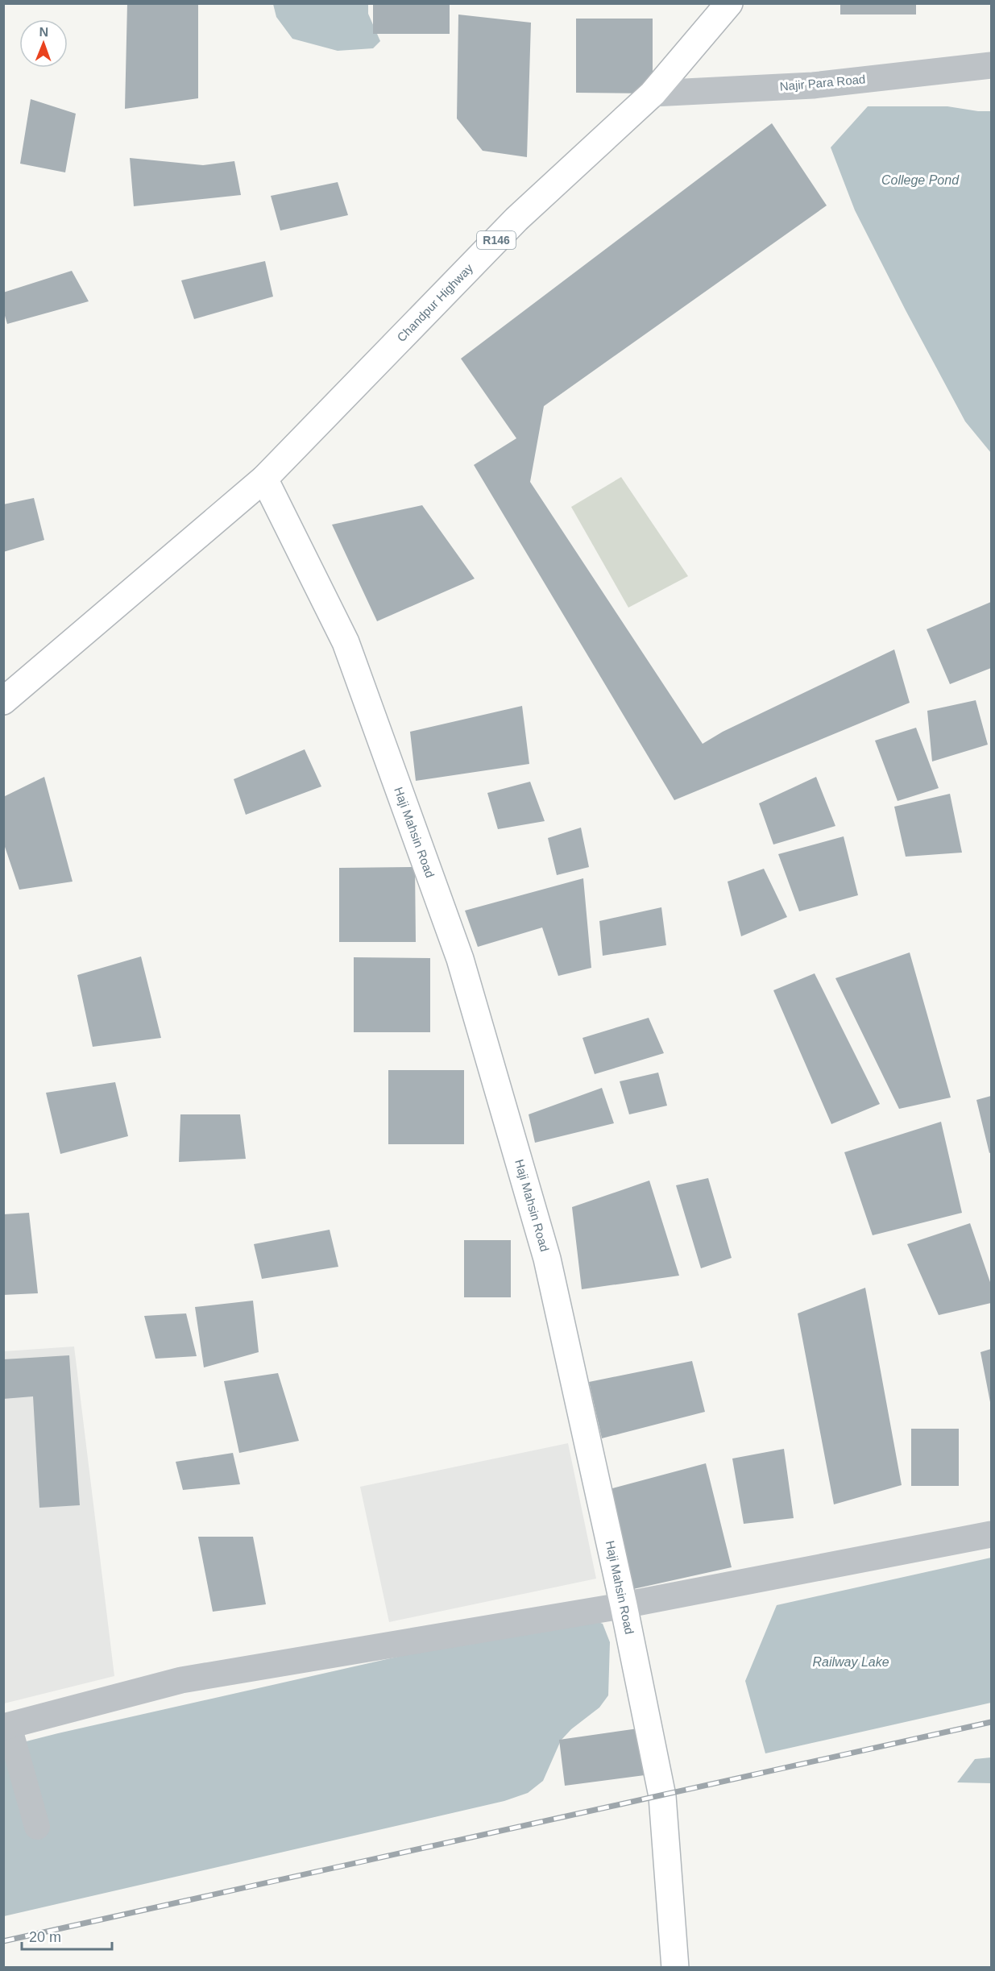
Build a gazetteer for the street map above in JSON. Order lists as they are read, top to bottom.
{
  "streets": {
    "main road": ["R146", "Chandpur Highway", "Haji Mahsin Road"],
    "street": ["Najir Para Road"]
  },
  "crossings": [
    ["Najir Para Road", "Chandpur Highway"],
    ["Chandpur Highway", "Haji Mahsin Road"]
  ],
  "water": ["College Pond", "Railway Lake"],
  "scale_bar": "20 m",
  "north": "top"
}
